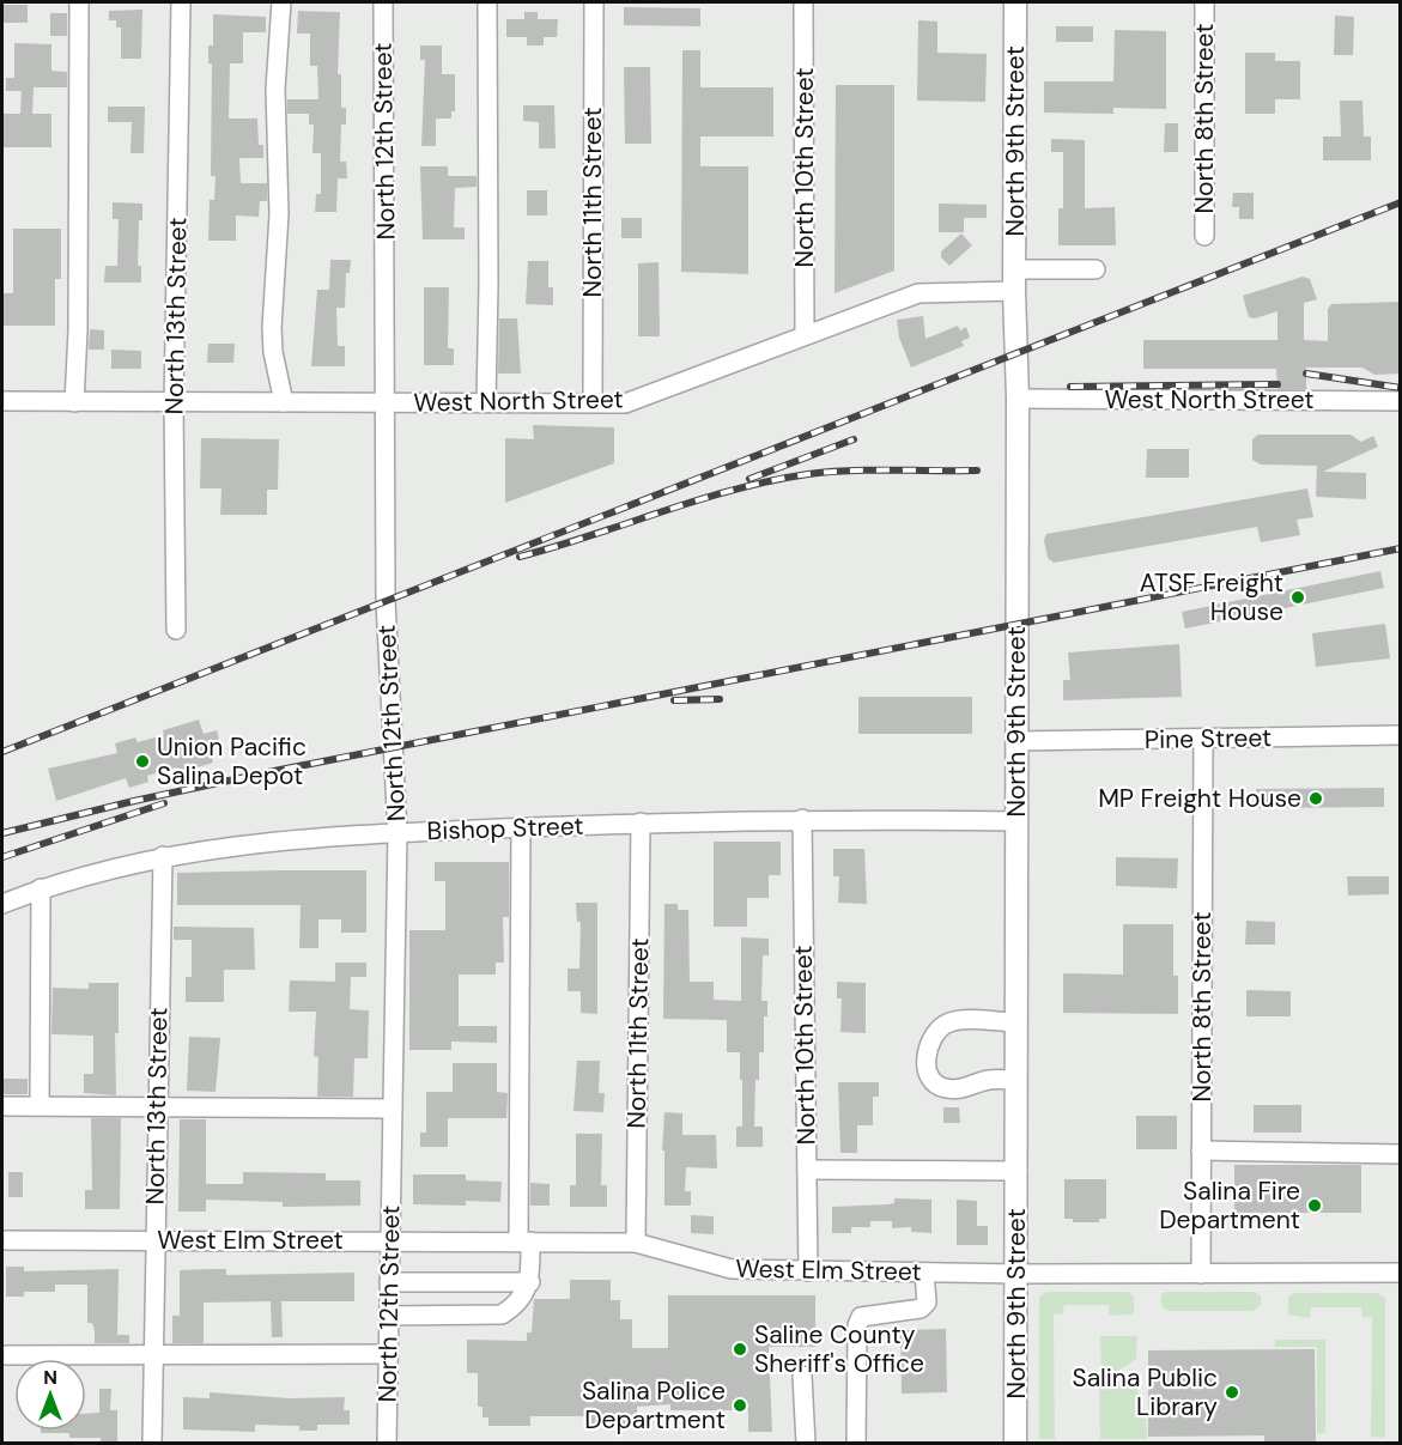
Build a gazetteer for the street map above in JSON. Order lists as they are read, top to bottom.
{
  "streets": {
    "main road": ["North 9th Street"],
    "street": [
      "North 8th Street",
      "North 12th Street",
      "North 10th Street",
      "North 11th Street",
      "North 13th Street",
      "West North Street",
      "Pine Street",
      "Bishop Street",
      "West Elm Street"
    ]
  },
  "crossings": [
    ["North 8th Street", "Pine Street"],
    ["North 8th Street", "West Elm Street"],
    ["North 12th Street", "West North Street"],
    ["North 12th Street", "Bishop Street"],
    ["North 12th Street", "West Elm Street"],
    ["North 9th Street", "West North Street"],
    ["North 9th Street", "Pine Street"],
    ["North 9th Street", "Bishop Street"],
    ["North 9th Street", "West Elm Street"],
    ["North 10th Street", "West North Street"],
    ["North 10th Street", "Bishop Street"],
    ["North 10th Street", "West Elm Street"],
    ["North 11th Street", "West North Street"],
    ["North 11th Street", "Bishop Street"],
    ["North 11th Street", "West Elm Street"],
    ["North 13th Street", "West North Street"],
    ["North 13th Street", "Bishop Street"],
    ["North 13th Street", "West Elm Street"]
  ],
  "places": [
    "ATSF Freight House",
    "Union Pacific Salina Depot",
    "MP Freight House",
    "Salina Fire Department",
    "Saline County Sheriff's Office",
    "Salina Public Library",
    "Salina Police Department"
  ],
  "north": "top"
}
